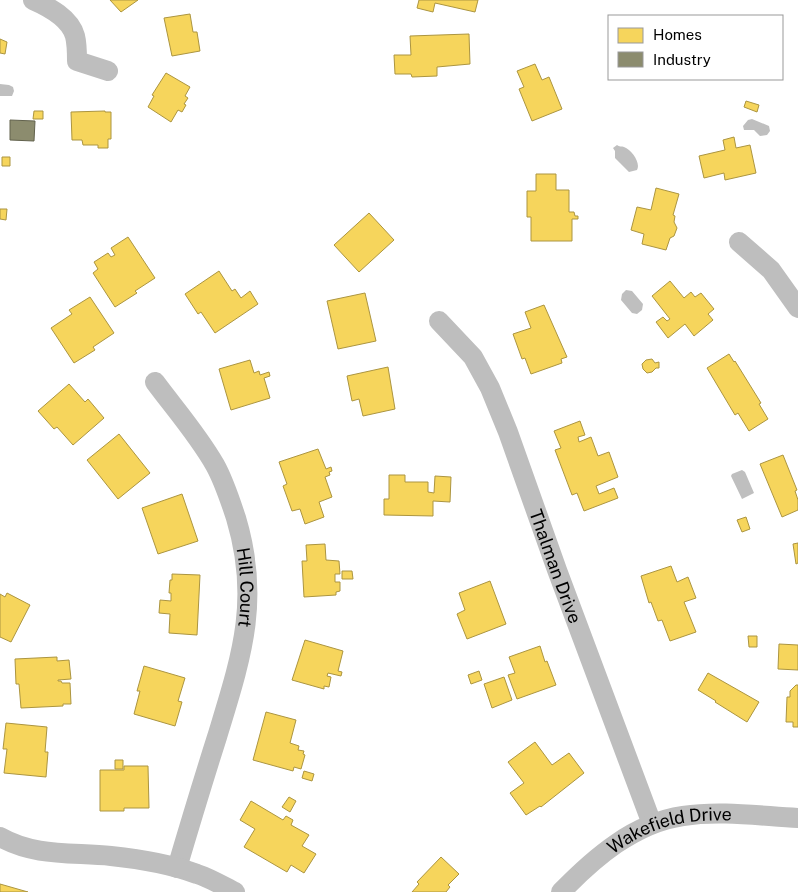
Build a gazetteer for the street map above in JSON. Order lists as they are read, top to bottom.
{
  "streets": {
    "street": ["Thalman Drive", "Hill Court", "Wakefield Drive"]
  },
  "crossings": [
    ["Thalman Drive", "Wakefield Drive"]
  ],
  "legend": ["Homes", "Industry"]
}
